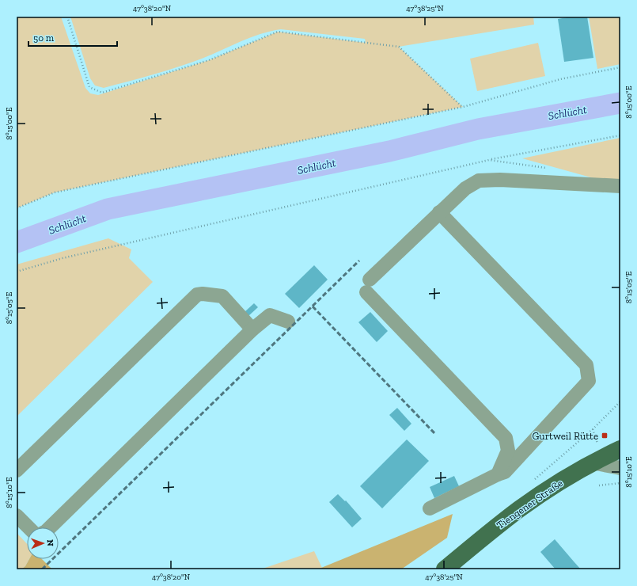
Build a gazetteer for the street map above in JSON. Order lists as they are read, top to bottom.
{
  "streets": {
    "main road": ["Tiengener Straße"]
  },
  "water": ["Schlücht"],
  "places": {
    "transit": ["Gurtweil Rütte"]
  },
  "scale_bar": "50 m",
  "north": "right",
  "coordinates": [
    "47°38'20\"N",
    "47°38'25\"N",
    "8°15'00\"E",
    "8°15'05\"E",
    "8°15'10\"E"
  ]
}
